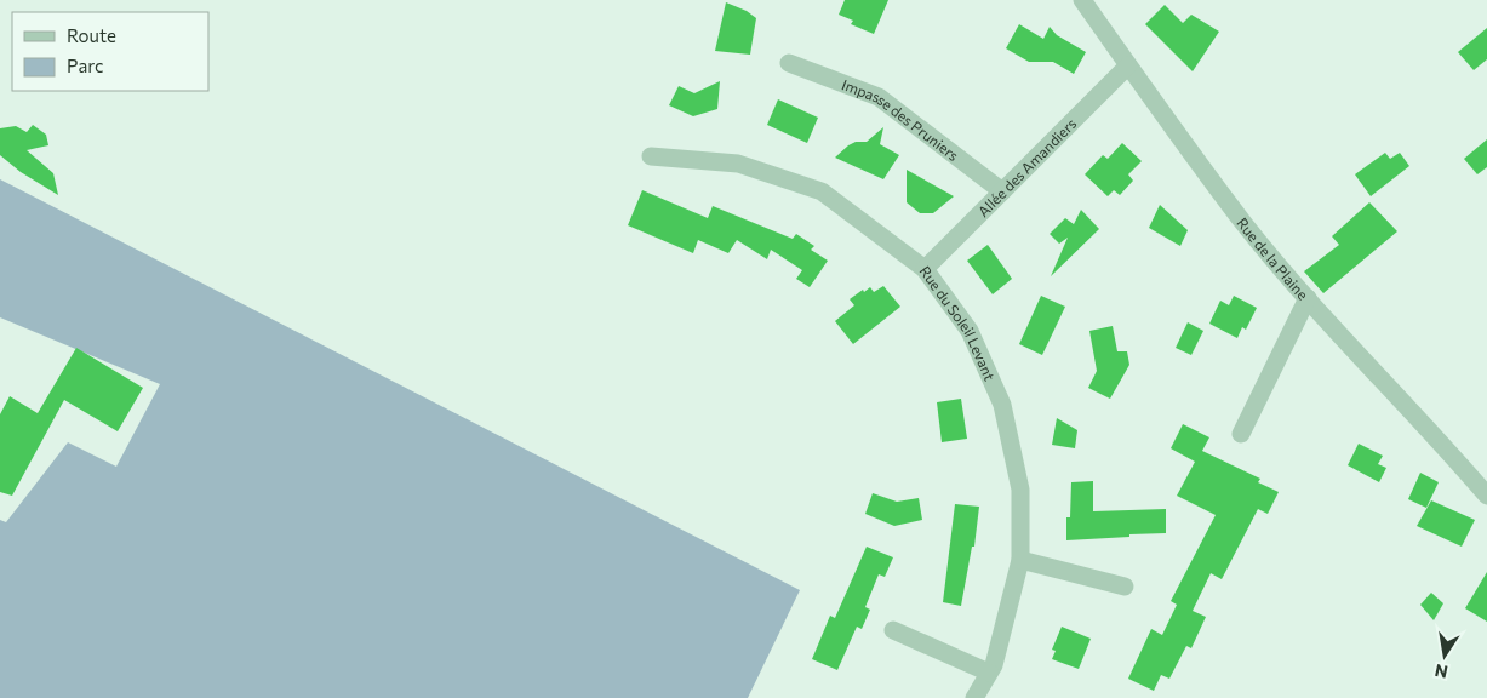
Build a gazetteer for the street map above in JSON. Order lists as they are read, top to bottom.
{
  "streets": {
    "street": [
      "Impasse des Pruniers",
      "Allée des Amandiers",
      "Rue de la Plaine",
      "Rue du Soleil Levant"
    ]
  },
  "crossings": [
    ["Impasse des Pruniers", "Allée des Amandiers"],
    ["Allée des Amandiers", "Rue de la Plaine"],
    ["Allée des Amandiers", "Rue du Soleil Levant"]
  ],
  "legend": ["Route", "Parc"],
  "north": "bottom"
}
